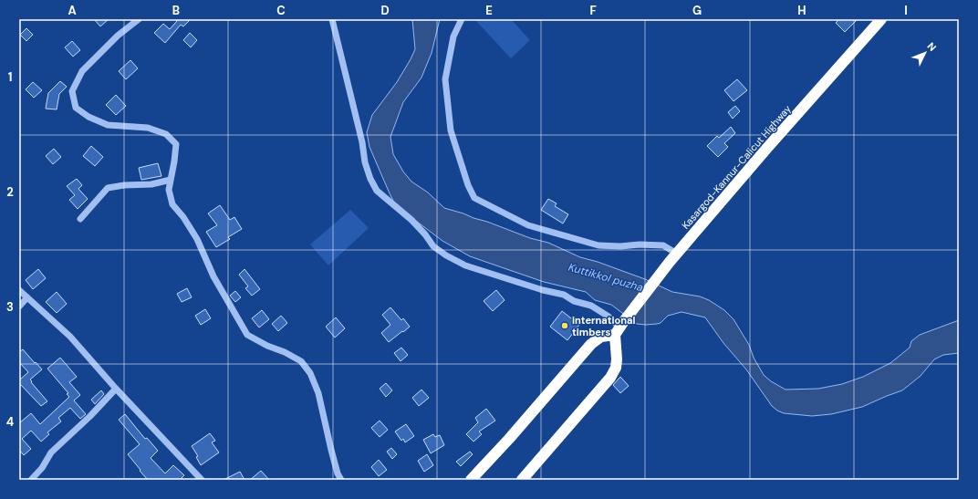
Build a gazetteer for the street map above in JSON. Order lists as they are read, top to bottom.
{
  "streets": {
    "highway": ["Kasargod-Kannur-Calicut Highway"]
  },
  "water": ["Kuttikkol puzha"],
  "places": ["international timbers"],
  "north": "top right",
  "grid": {
    "columns": [
      "A",
      "B",
      "C",
      "D",
      "E",
      "F",
      "G",
      "H",
      "I"
    ],
    "rows": [
      "1",
      "2",
      "3",
      "4"
    ]
  }
}
